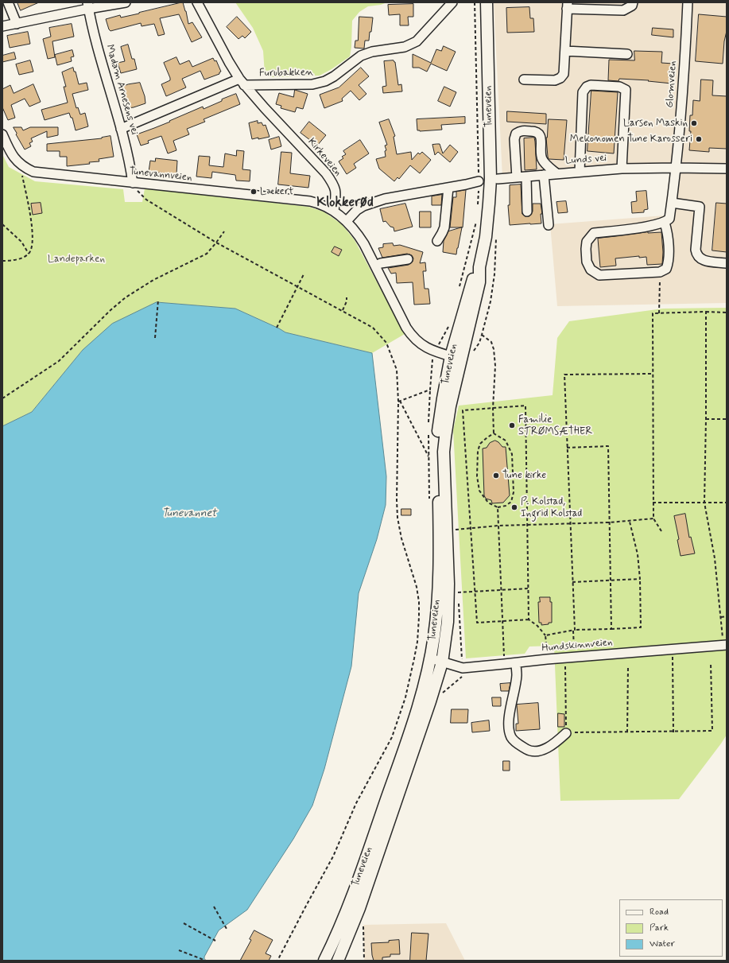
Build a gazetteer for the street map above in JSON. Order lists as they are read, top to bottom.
{
  "streets": {
    "main road": ["Tuneveien"],
    "street": [
      "Furubakken",
      "Glomveien",
      "Madam Arnesens vei",
      "Kirkeveien",
      "Lunds vei",
      "Tunevannveien",
      "Hundskinnveien"
    ]
  },
  "crossings": [
    ["Furubakken", "Madam Arnesens vei"],
    ["Furubakken", "Kirkeveien"],
    ["Glomveien", "Lunds vei"],
    ["Madam Arnesens vei", "Tunevannveien"],
    ["Tuneveien", "Hundskinnveien"],
    ["Kirkeveien", "Tunevannveien"]
  ],
  "districts": ["Klokkerød"],
  "water": ["Tunevannet"],
  "parks": ["Landeparken"],
  "places": [
    "Larsen Maskin",
    "Mekonomen Tune Karosseri",
    "Lækert",
    "Familie STRØMSÆTHER",
    "Tune kirke",
    "P. Kolstad, Ingrid Kolstad"
  ],
  "legend": ["Road", "Park", "Water"]
}
